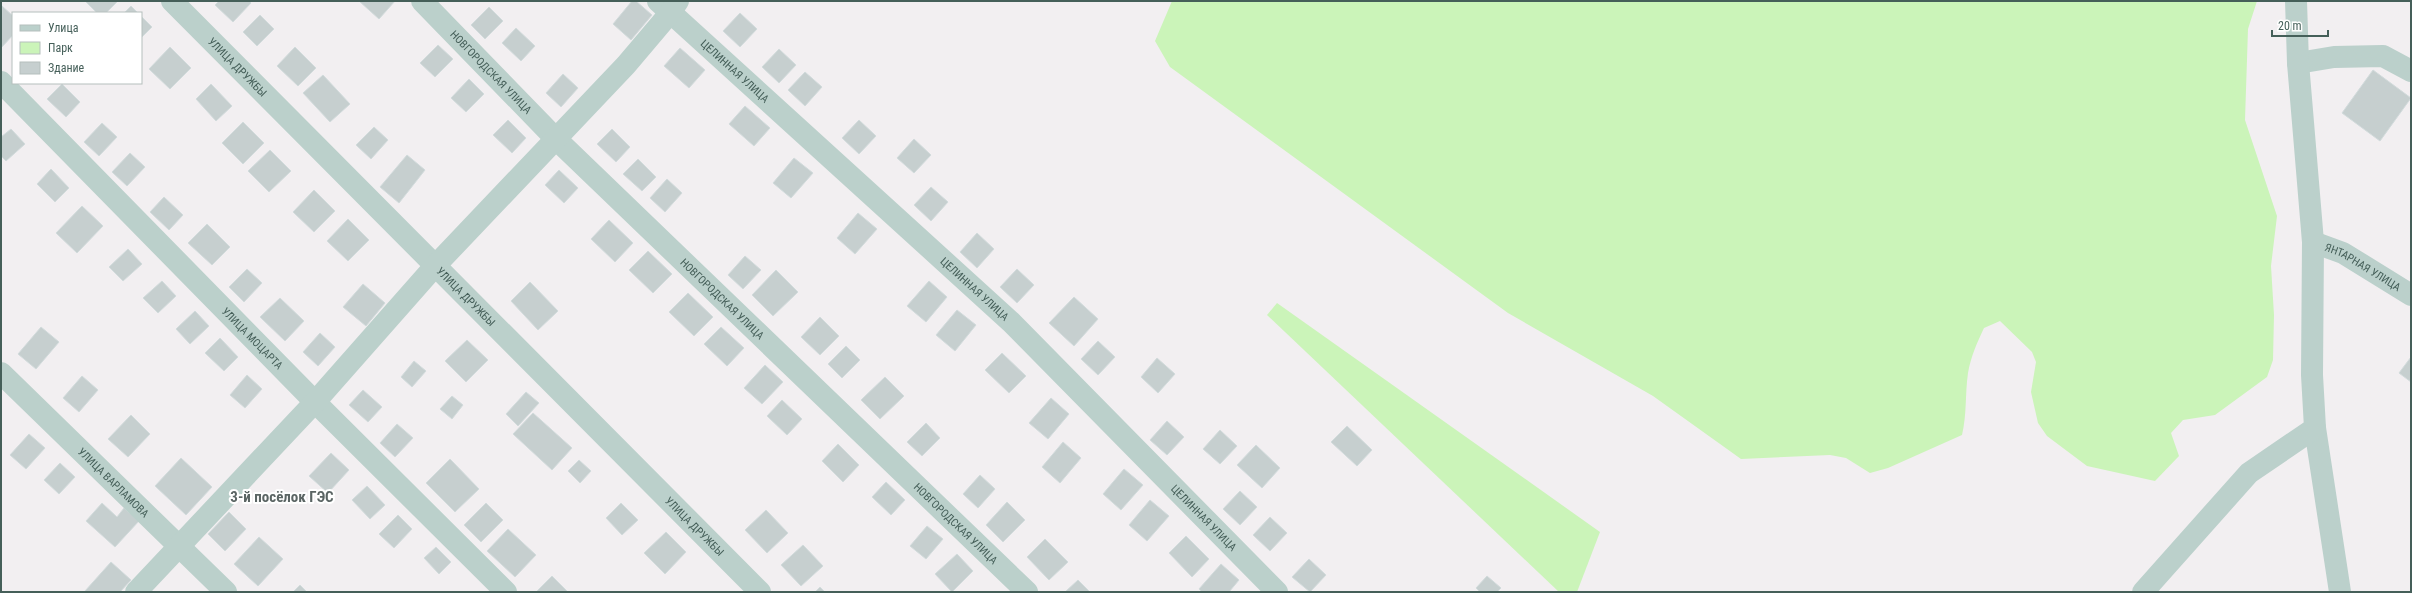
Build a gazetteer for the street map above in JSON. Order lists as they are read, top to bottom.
{
  "streets": {
    "street": [
      "УЛИЦА ДРУЖБЫ",
      "ЦЕЛИННАЯ УЛИЦА",
      "НОВГОРОДСКАЯ УЛИЦА",
      "ЯНТАРНАЯ УЛИЦА",
      "УЛИЦА МОЦАРТА",
      "УЛИЦА ВАРЛАМОВА"
    ]
  },
  "districts": ["3-й посёлок ГЭС"],
  "legend": ["Улица", "Парк", "Здание"],
  "scale_bar": "20 m"
}
